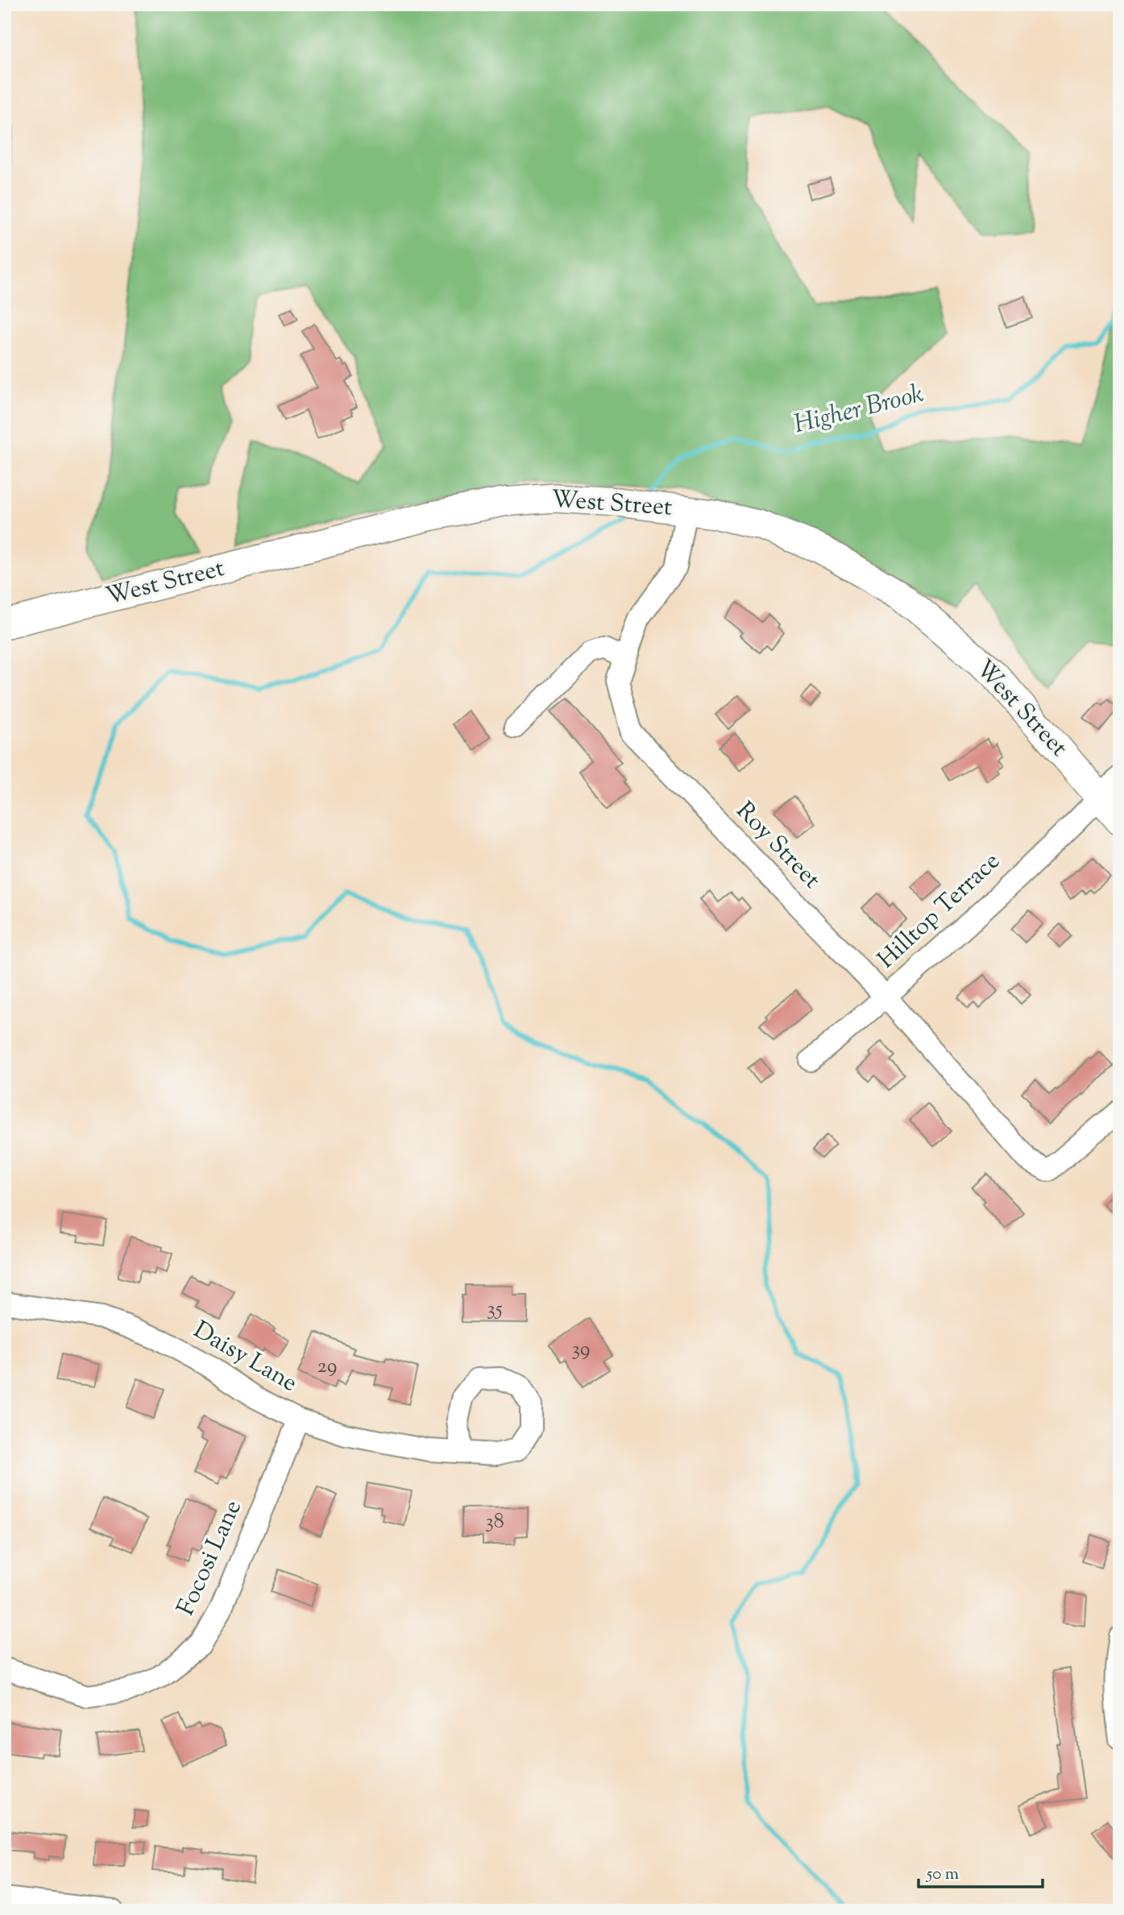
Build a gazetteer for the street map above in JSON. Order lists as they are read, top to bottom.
{
  "streets": {
    "main road": ["West Street"],
    "street": [
      "Roy Street",
      "Hilltop Terrace",
      "Daisy Lane",
      "Focosi Lane"
    ]
  },
  "crossings": [
    ["West Street", "Roy Street"],
    ["West Street", "Hilltop Terrace"],
    ["Roy Street", "Hilltop Terrace"],
    ["Daisy Lane", "Focosi Lane"]
  ],
  "water": ["Higher Brook"],
  "house_numbers": [
    "35",
    "39",
    "29",
    "38"
  ],
  "scale_bar": "50 m"
}
